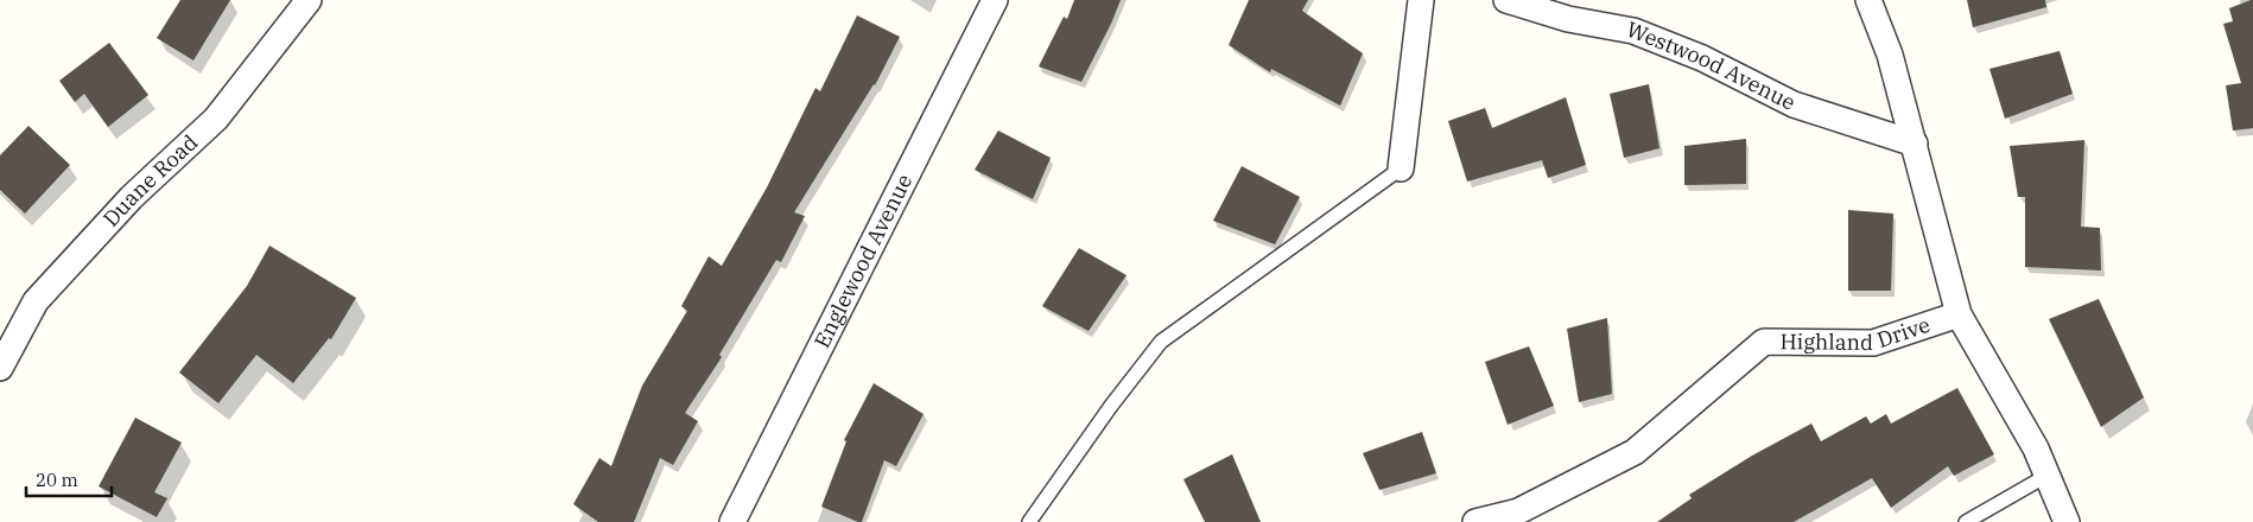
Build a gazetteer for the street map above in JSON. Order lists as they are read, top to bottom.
{
  "streets": {
    "street": [
      "Westwood Avenue",
      "Duane Road",
      "Englewood Avenue",
      "Highland Drive"
    ]
  },
  "crossings": [
    ["Westwood Avenue", "Highland Drive"]
  ],
  "scale_bar": "20 m"
}
